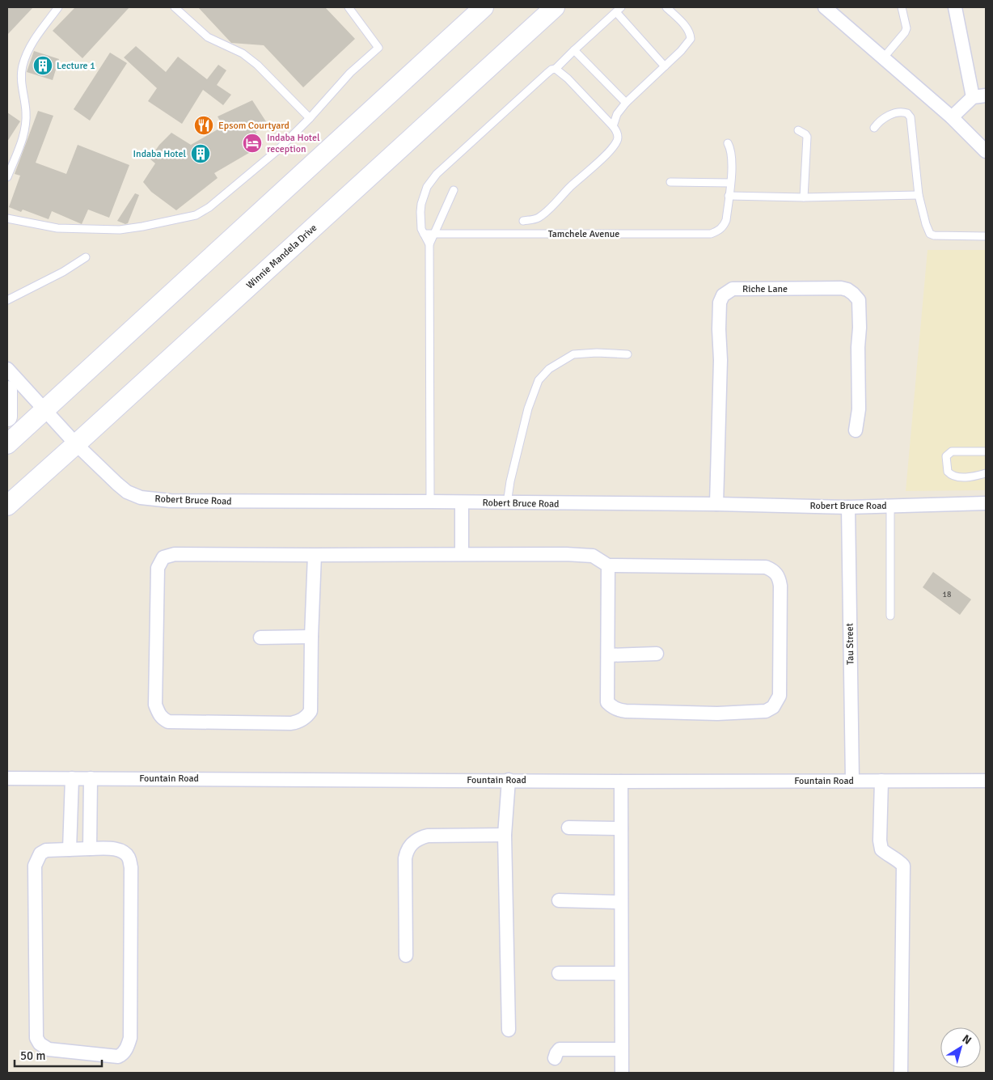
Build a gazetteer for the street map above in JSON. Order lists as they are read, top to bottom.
{
  "streets": {
    "main road": ["Winnie Mandela Drive"],
    "street": [
      "Riche Lane",
      "Robert Bruce Road",
      "Tau Street",
      "Fountain Road"
    ],
    "lane": ["Tamchele Avenue"]
  },
  "crossings": [
    ["Winnie Mandela Drive", "Robert Bruce Road"],
    ["Riche Lane", "Robert Bruce Road"],
    ["Robert Bruce Road", "Tau Street"],
    ["Tau Street", "Fountain Road"]
  ],
  "places": {
    "building": ["Lecture 1", "Indaba Hotel"],
    "restaurant": ["Epsom Courtyard"],
    "hotel": ["Indaba Hotel reception"]
  },
  "house_numbers": ["18"],
  "scale_bar": "50 m",
  "north": "top right"
}
